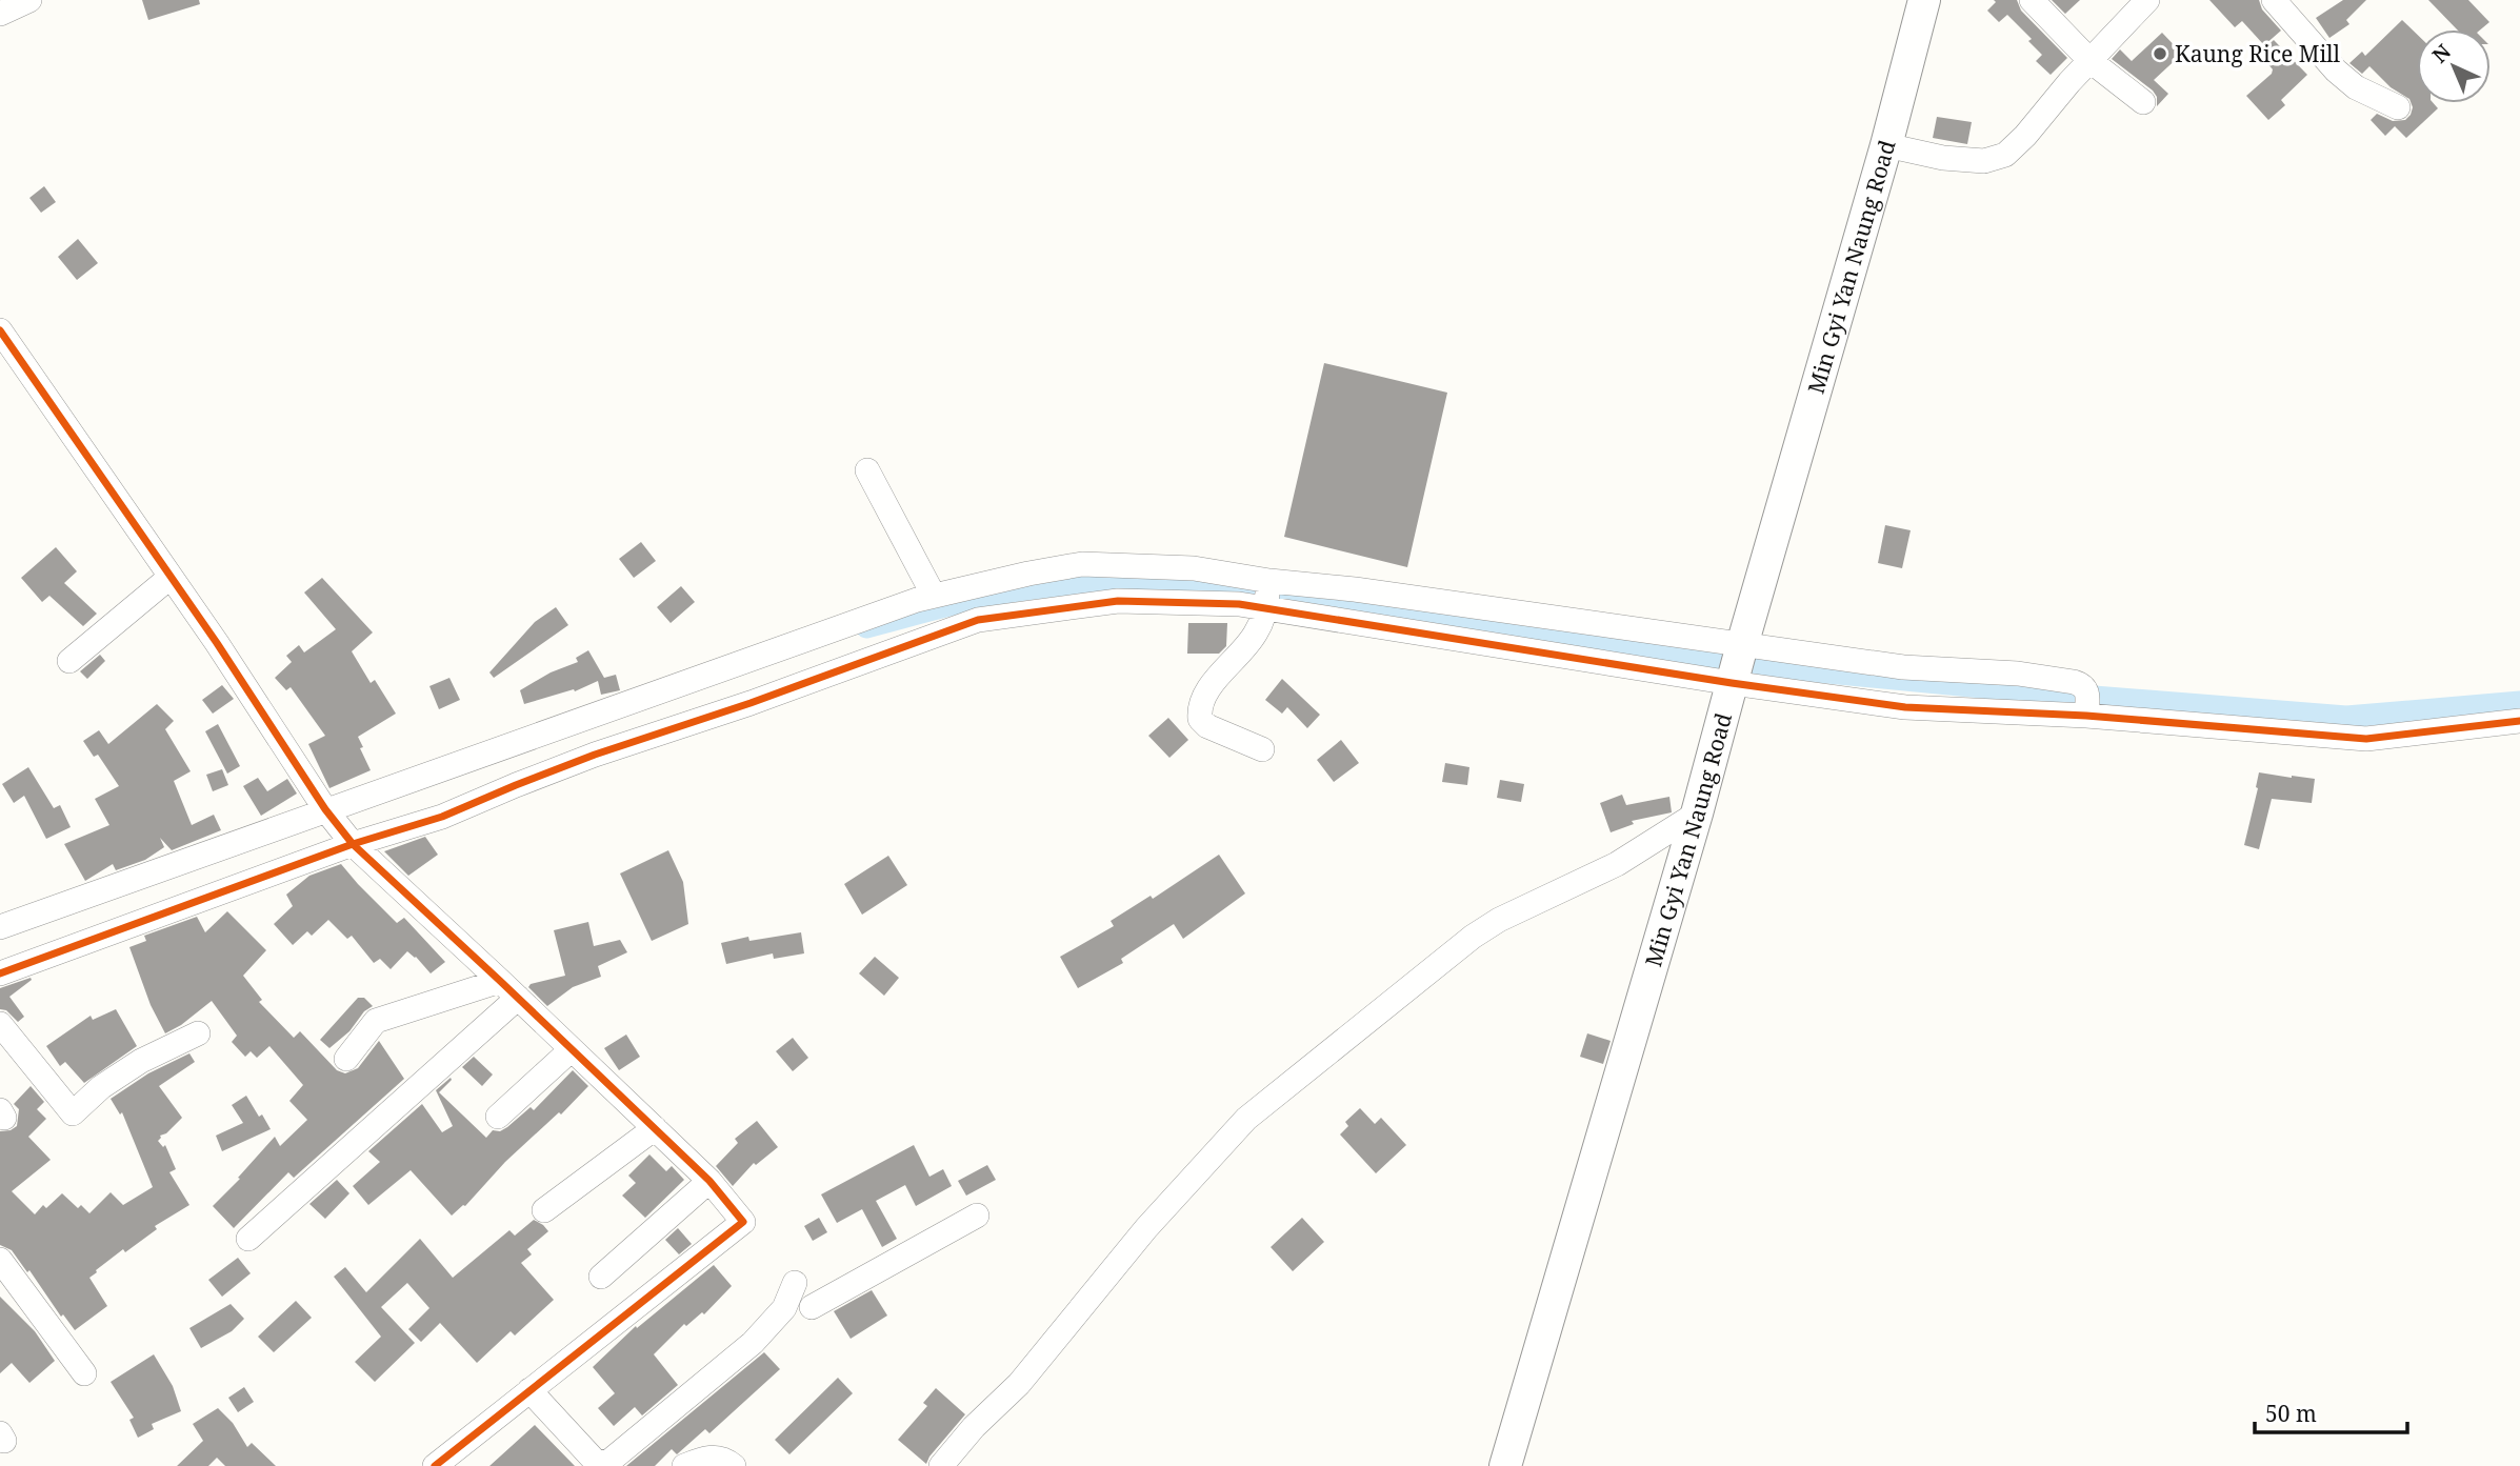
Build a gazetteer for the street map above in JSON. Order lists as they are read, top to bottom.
{
  "streets": {
    "street": ["Min Gyi Yan Naung Road"]
  },
  "places": ["Kaung Rice Mill"],
  "scale_bar": "50 m",
  "north": "top left"
}
